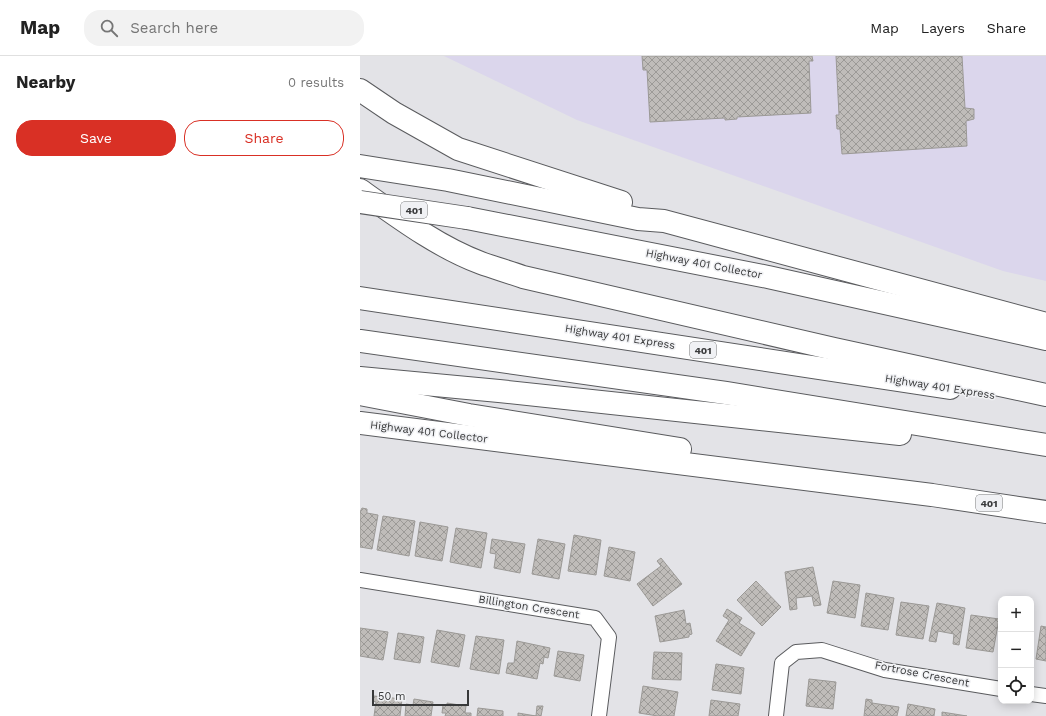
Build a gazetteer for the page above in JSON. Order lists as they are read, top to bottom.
{
  "streets": {
    "highway": ["401", "Highway 401 Collector", "Highway 401 Express"],
    "street": ["Billington Crescent", "Fortrose Crescent"]
  },
  "scale_bar": "50 m",
  "page": {
    "header": "Map",
    "search": "Search here",
    "nav": ["Map", "Layers", "Share"],
    "heading": ["Nearby", "0 results"],
    "buttons": ["Save", "Share"],
    "map_buttons": ["+", "−"],
    "scale": "50 m"
  }
}
